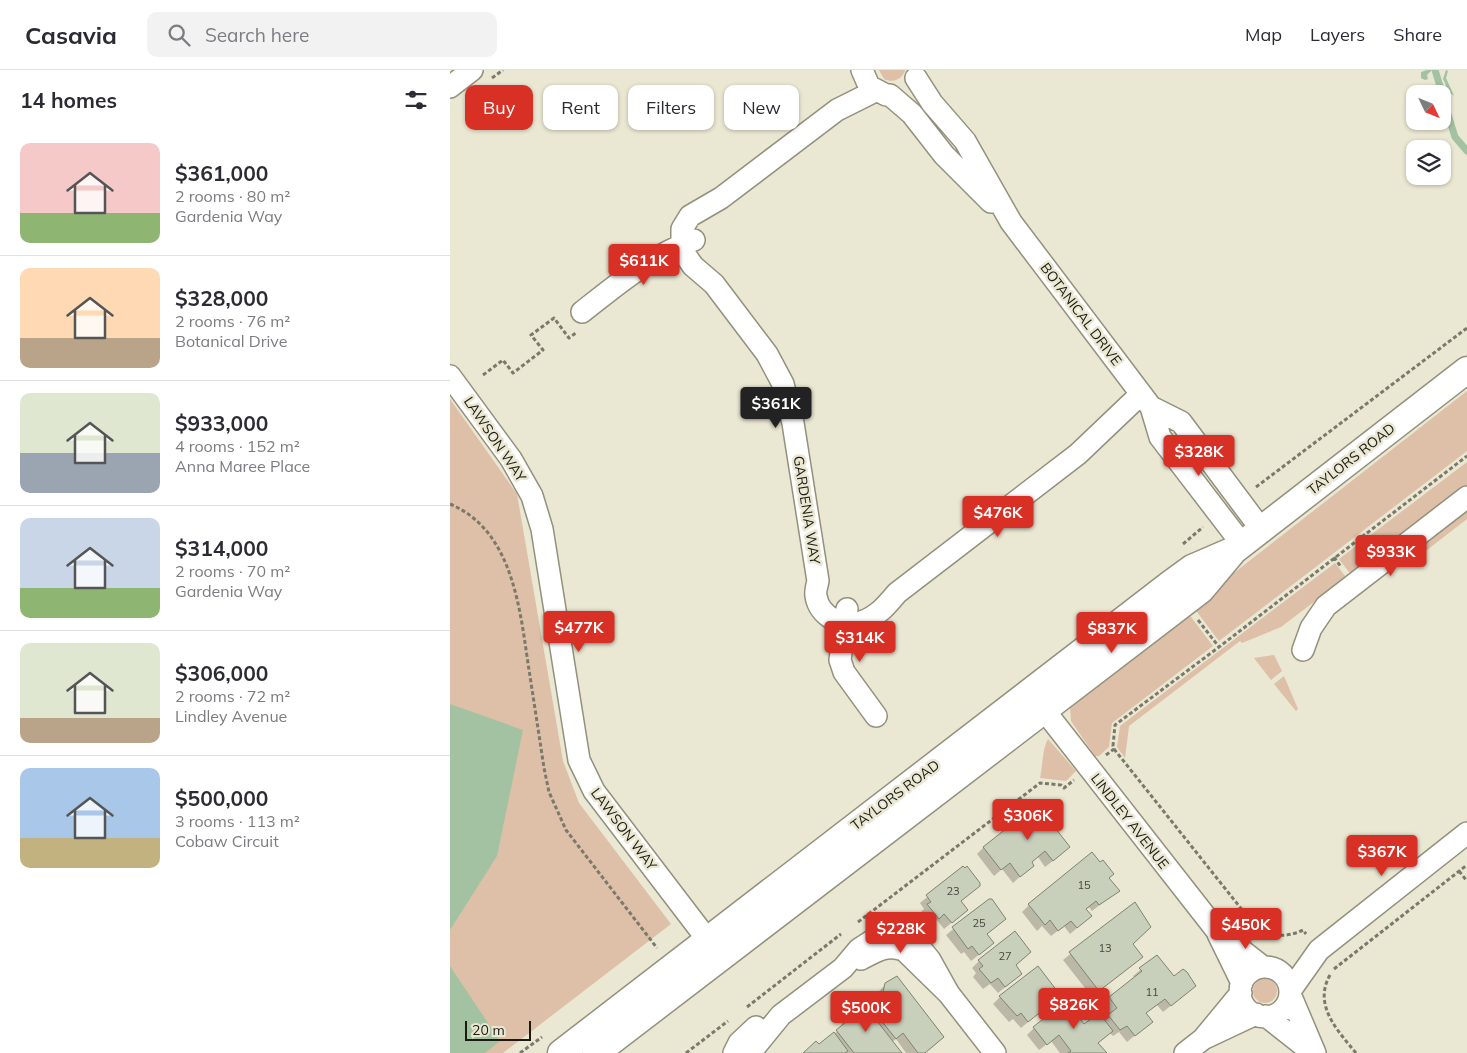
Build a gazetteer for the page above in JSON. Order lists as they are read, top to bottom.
{
  "streets": {
    "street": [
      "BOTANICAL DRIVE",
      "LAWSON WAY",
      "TAYLORS ROAD",
      "GARDENIA WAY",
      "LINDLEY AVENUE"
    ]
  },
  "crossings": [
    ["BOTANICAL DRIVE", "TAYLORS ROAD"],
    ["LAWSON WAY", "TAYLORS ROAD"],
    ["TAYLORS ROAD", "LINDLEY AVENUE"]
  ],
  "house_numbers": [
    "15",
    "23",
    "25",
    "13",
    "27",
    "11"
  ],
  "scale_bar": "20 m",
  "north": "bottom right",
  "page": {
    "header": "Casavia",
    "search": "Search here",
    "nav": ["Map", "Layers", "Share"],
    "heading": "14 homes",
    "chip": [
      "Buy",
      "Rent",
      "Filters",
      "New"
    ],
    "list": [
      {
        "name": "$361,000",
        "note": "2 rooms · 80 m² · Gardenia Way"
      },
      {
        "name": "$328,000",
        "note": "2 rooms · 76 m² · Botanical Drive"
      },
      {
        "name": "$933,000",
        "note": "4 rooms · 152 m² · Anna Maree Place"
      },
      {
        "name": "$314,000",
        "note": "2 rooms · 70 m² · Gardenia Way"
      },
      {
        "name": "$306,000",
        "note": "2 rooms · 72 m² · Lindley Avenue"
      },
      {
        "name": "$500,000",
        "note": "3 rooms · 113 m² · Cobaw Circuit"
      }
    ],
    "price": [
      "$611K",
      "$361K",
      "$328K",
      "$476K",
      "$933K",
      "$477K",
      "$837K",
      "$314K",
      "$306K",
      "$367K",
      "$450K",
      "$228K",
      "$826K",
      "$500K"
    ],
    "scale": "20 m"
  }
}
